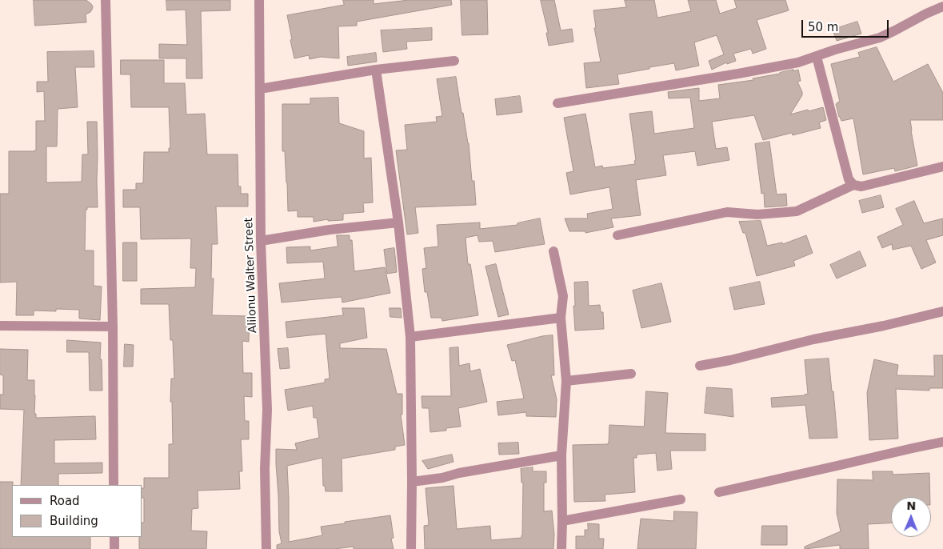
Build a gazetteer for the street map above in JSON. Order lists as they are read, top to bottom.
{
  "streets": {
    "street": ["Alilonu Walter Street"]
  },
  "legend": ["Road", "Building"],
  "scale_bar": "50 m",
  "north": "top"
}
